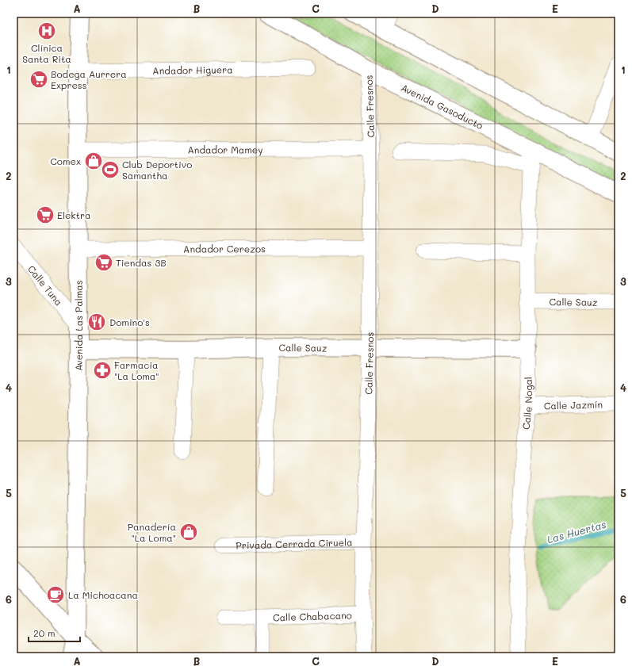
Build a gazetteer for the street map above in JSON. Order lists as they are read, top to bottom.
{
  "streets": {
    "street": [
      "Andador Higuera",
      "Calle Fresnos",
      "Avenida Gasoducto",
      "Andador Mamey",
      "Andador Cerezos",
      "Calle Tuna",
      "Calle Sauz",
      "Avenida Las Palmas",
      "Calle Nogal",
      "Calle Jazmín",
      "Privada Cerrada Ciruela",
      "Calle Chabacano"
    ]
  },
  "crossings": [
    ["Andador Higuera", "Avenida Las Palmas"],
    ["Calle Fresnos", "Avenida Gasoducto"],
    ["Calle Fresnos", "Andador Mamey"],
    ["Calle Fresnos", "Andador Cerezos"],
    ["Calle Fresnos", "Calle Sauz"],
    ["Calle Fresnos", "Privada Cerrada Ciruela"],
    ["Calle Fresnos", "Calle Chabacano"],
    ["Avenida Gasoducto", "Calle Nogal"],
    ["Andador Mamey", "Avenida Las Palmas"],
    ["Andador Cerezos", "Avenida Las Palmas"],
    ["Calle Tuna", "Avenida Las Palmas"],
    ["Calle Sauz", "Avenida Las Palmas"],
    ["Calle Sauz", "Calle Nogal"],
    ["Calle Nogal", "Calle Jazmín"]
  ],
  "water": ["Las Huertas"],
  "places": {
    "hospital": ["Clínica Santa Rita"],
    "supermarket": ["Bodega Aurrera Express", "Elektra", "Tiendas 3B"],
    "shop": ["Comex", "Panadería \"La Loma\""],
    "sports": ["Club Deportivo Samantha"],
    "restaurant": ["Domino's"],
    "pharmacy": ["Farmacia \"La Loma\""],
    "cafe": ["La Michoacana"]
  },
  "scale_bar": "20 m",
  "grid": {
    "columns": [
      "A",
      "B",
      "C",
      "D",
      "E"
    ],
    "rows": [
      "1",
      "2",
      "3",
      "4",
      "5",
      "6"
    ]
  }
}
